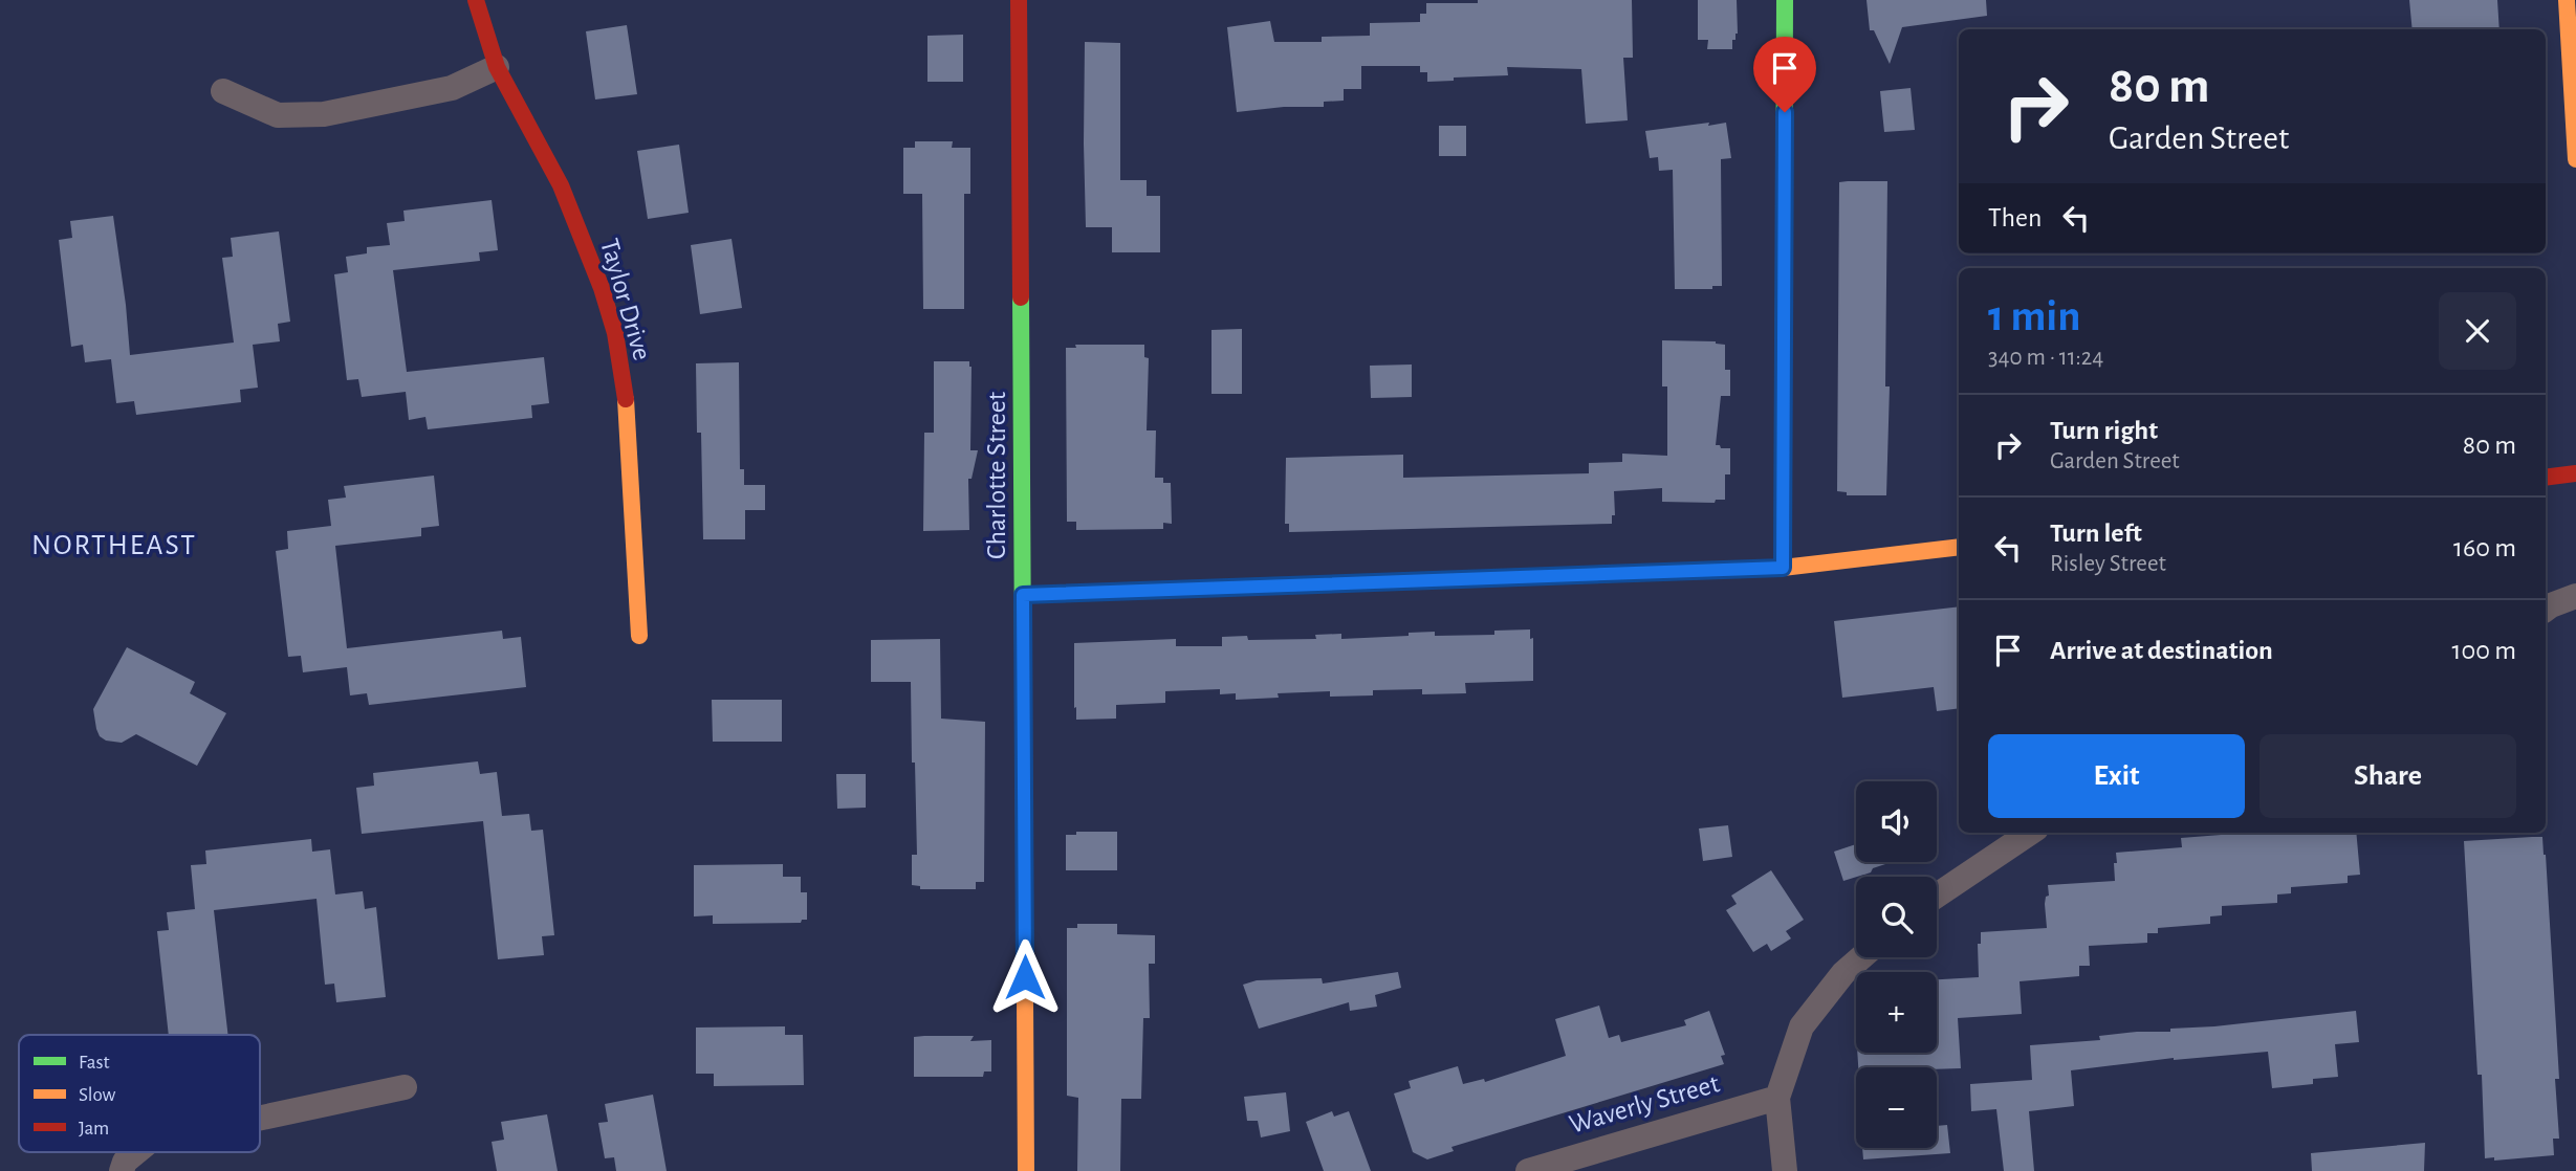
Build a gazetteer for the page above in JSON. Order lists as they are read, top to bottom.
{
  "streets": {
    "street": ["Taylor Drive", "Charlotte Street", "Waverly Street"]
  },
  "districts": ["NORTHEAST"],
  "legend": ["Fast", "Slow", "Jam"],
  "page": {
    "turn": ["80 m", "Garden Street"],
    "then": "Then",
    "heading": ["1 min", "340 m · 11:24"],
    "list": [
      {
        "name": "Turn right",
        "note": "Garden Street",
        "value": "80 m"
      },
      {
        "name": "Turn left",
        "note": "Risley Street",
        "value": "160 m"
      },
      {
        "name": "Arrive at destination",
        "value": "100 m"
      }
    ],
    "buttons": ["Exit", "Share"],
    "map_buttons": ["+", "−"]
  }
}
